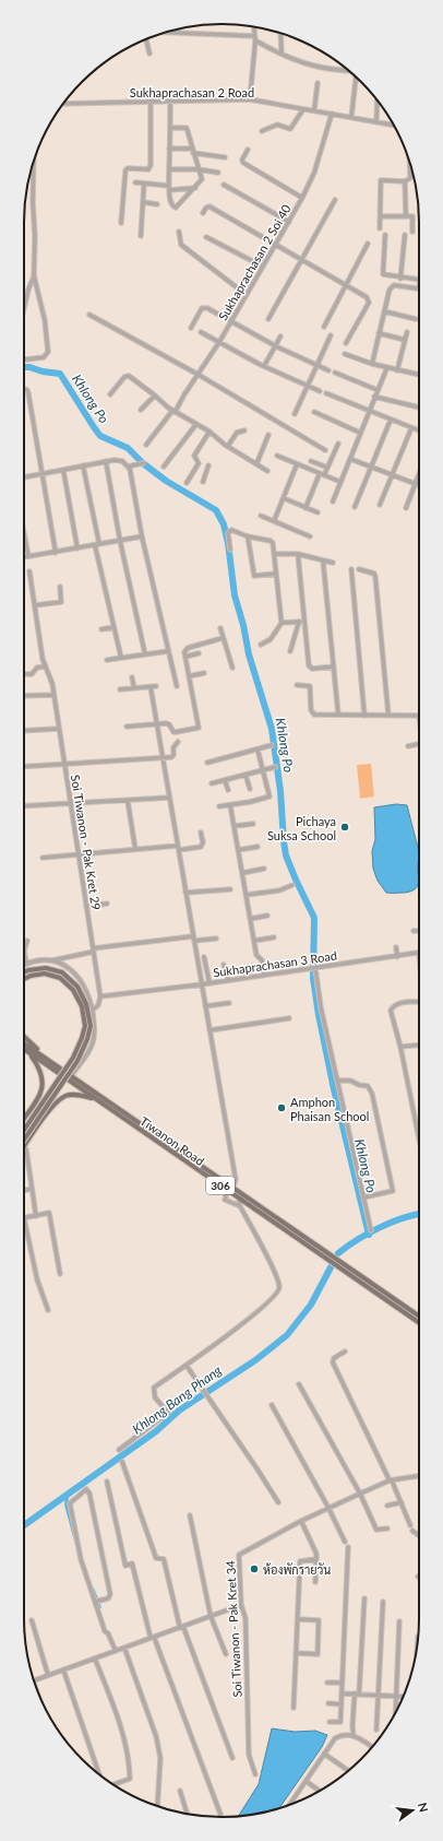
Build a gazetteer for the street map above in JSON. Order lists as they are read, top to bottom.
{
  "streets": {
    "main road": ["Tiwanon Road", "306"],
    "street": [
      "Sukhaprachasan 2 Road",
      "Sukhaprachasan 2 Soi 40",
      "Soi Tiwanon - Pak Kret 29",
      "Sukhaprachasan 3 Road",
      "Soi Tiwanon - Pak Kret 34"
    ]
  },
  "crossings": [
    ["Sukhaprachasan 2 Road", "Sukhaprachasan 2 Soi 40"],
    ["Sukhaprachasan 3 Road", "Tiwanon Road"]
  ],
  "water": ["Khlong Po", "Khlong Bang Phang"],
  "places": ["Pichaya Suksa School", "Amphon Phaisan School", "ห้องพักรายวัน"],
  "north": "right"
}
